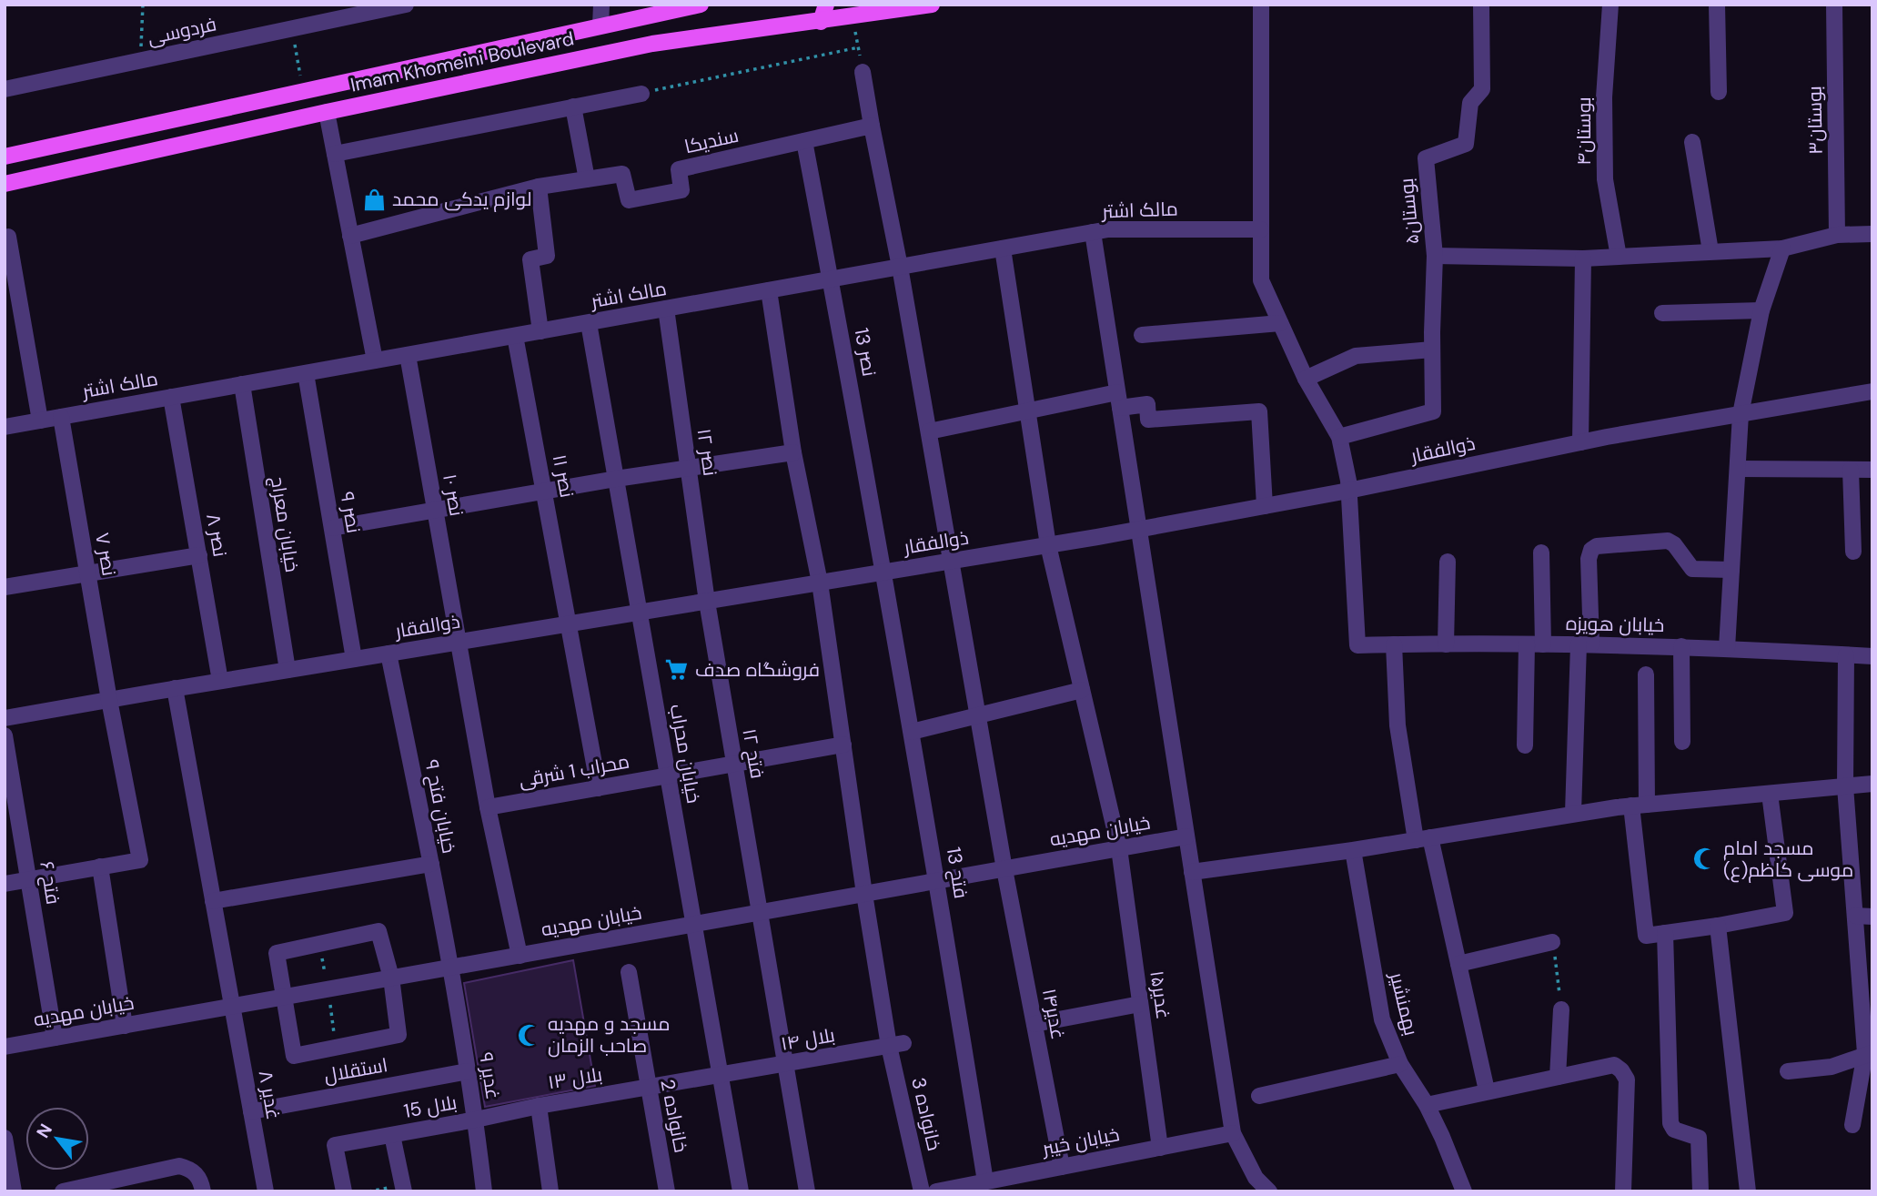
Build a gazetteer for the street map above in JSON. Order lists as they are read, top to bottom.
{
  "streets": {
    "main road": ["Imam Khomeini Boulevard"],
    "street": [
      "فردوسی",
      "بوستان۳",
      "بوستان۴",
      "سندیکا",
      "مالک اشتر",
      "بوستان۵",
      "نصر 13",
      "ذوالفقار",
      "نصر ۱۲",
      "نصر ۱۱",
      "نصر ۱۰",
      "نصر ۹",
      "خیابان معراج",
      "نصر ۸",
      "نصر ۷",
      "خیابان هویزه",
      "خیابان محراب",
      "فتح ۱۲",
      "محراب 1 شرقی",
      "خیابان فتح ۹",
      "خیابان مهدیه",
      "فتح 13",
      "فتح ۶",
      "غدیر۱۵",
      "بهمنشیر",
      "غدیر۱۴",
      "بلال ۱۴",
      "استقلال",
      "غدیر ۹",
      "بلال ۱۳",
      "غدیر ۸",
      "بلال 15",
      "خانواده 3",
      "خانواده 2",
      "خیابان خیبر"
    ]
  },
  "crossings": [
    ["سندیکا", "نصر 13"],
    ["مالک اشتر", "نصر 13"],
    ["مالک اشتر", "نصر ۱۲"],
    ["مالک اشتر", "نصر ۱۱"],
    ["مالک اشتر", "نصر ۱۰"],
    ["مالک اشتر", "نصر ۹"],
    ["مالک اشتر", "خیابان معراج"],
    ["مالک اشتر", "نصر ۸"],
    ["مالک اشتر", "نصر ۷"],
    ["مالک اشتر", "خیابان محراب"],
    ["مالک اشتر", "غدیر۱۵"],
    ["مالک اشتر", "غدیر۱۴"],
    ["مالک اشتر", "خانواده 3"],
    ["نصر 13", "ذوالفقار"],
    ["نصر 13", "فتح 13"],
    ["ذوالفقار", "نصر ۱۲"],
    ["ذوالفقار", "نصر ۱۱"],
    ["ذوالفقار", "نصر ۱۰"],
    ["ذوالفقار", "نصر ۹"],
    ["ذوالفقار", "خیابان معراج"],
    ["ذوالفقار", "نصر ۸"],
    ["ذوالفقار", "نصر ۷"],
    ["ذوالفقار", "خیابان هویزه"],
    ["ذوالفقار", "خیابان محراب"],
    ["ذوالفقار", "فتح ۱۲"],
    ["ذوالفقار", "خیابان فتح ۹"],
    ["ذوالفقار", "فتح 13"],
    ["ذوالفقار", "غدیر۱۵"],
    ["ذوالفقار", "غدیر۱۴"],
    ["ذوالفقار", "غدیر ۸"],
    ["ذوالفقار", "خانواده 3"],
    ["نصر ۱۲", "فتح ۱۲"],
    ["نصر ۱۱", "محراب 1 شرقی"],
    ["نصر ۱۰", "محراب 1 شرقی"],
    ["نصر ۱۰", "خیابان مهدیه"],
    ["خیابان محراب", "محراب 1 شرقی"],
    ["خیابان محراب", "خیابان مهدیه"],
    ["خیابان محراب", "بلال ۱۴"],
    ["خیابان محراب", "بلال ۱۳"],
    ["فتح ۱۲", "محراب 1 شرقی"],
    ["فتح ۱۲", "خیابان مهدیه"],
    ["فتح ۱۲", "بلال ۱۴"],
    ["محراب 1 شرقی", "خانواده 3"],
    ["خیابان فتح ۹", "خیابان مهدیه"],
    ["خیابان فتح ۹", "غدیر ۹"],
    ["خیابان مهدیه", "فتح 13"],
    ["خیابان مهدیه", "فتح ۶"],
    ["خیابان مهدیه", "غدیر۱۵"],
    ["خیابان مهدیه", "غدیر۱۴"],
    ["خیابان مهدیه", "غدیر ۹"],
    ["خیابان مهدیه", "غدیر ۸"],
    ["خیابان مهدیه", "خانواده 3"],
    ["فتح 13", "خیابان خیبر"],
    ["غدیر۱۵", "خیابان خیبر"],
    ["غدیر۱۴", "خیابان خیبر"],
    ["بلال ۱۴", "بلال ۱۳"],
    ["بلال ۱۴", "خانواده 3"],
    ["استقلال", "غدیر ۹"],
    ["استقلال", "غدیر ۸"],
    ["غدیر ۹", "بلال ۱۳"],
    ["غدیر ۹", "بلال 15"],
    ["بلال ۱۳", "بلال 15"],
    ["بلال ۱۳", "خانواده 2"]
  ],
  "places": {
    "shop": ["لوازم یدکی محمد"],
    "supermarket": ["فروشگاه صدف"],
    "mosque": ["مسجد امام موسی کاظم(ع)", "مسجد و مهدیه صاحب الزمان"]
  },
  "north": "top left"
}
